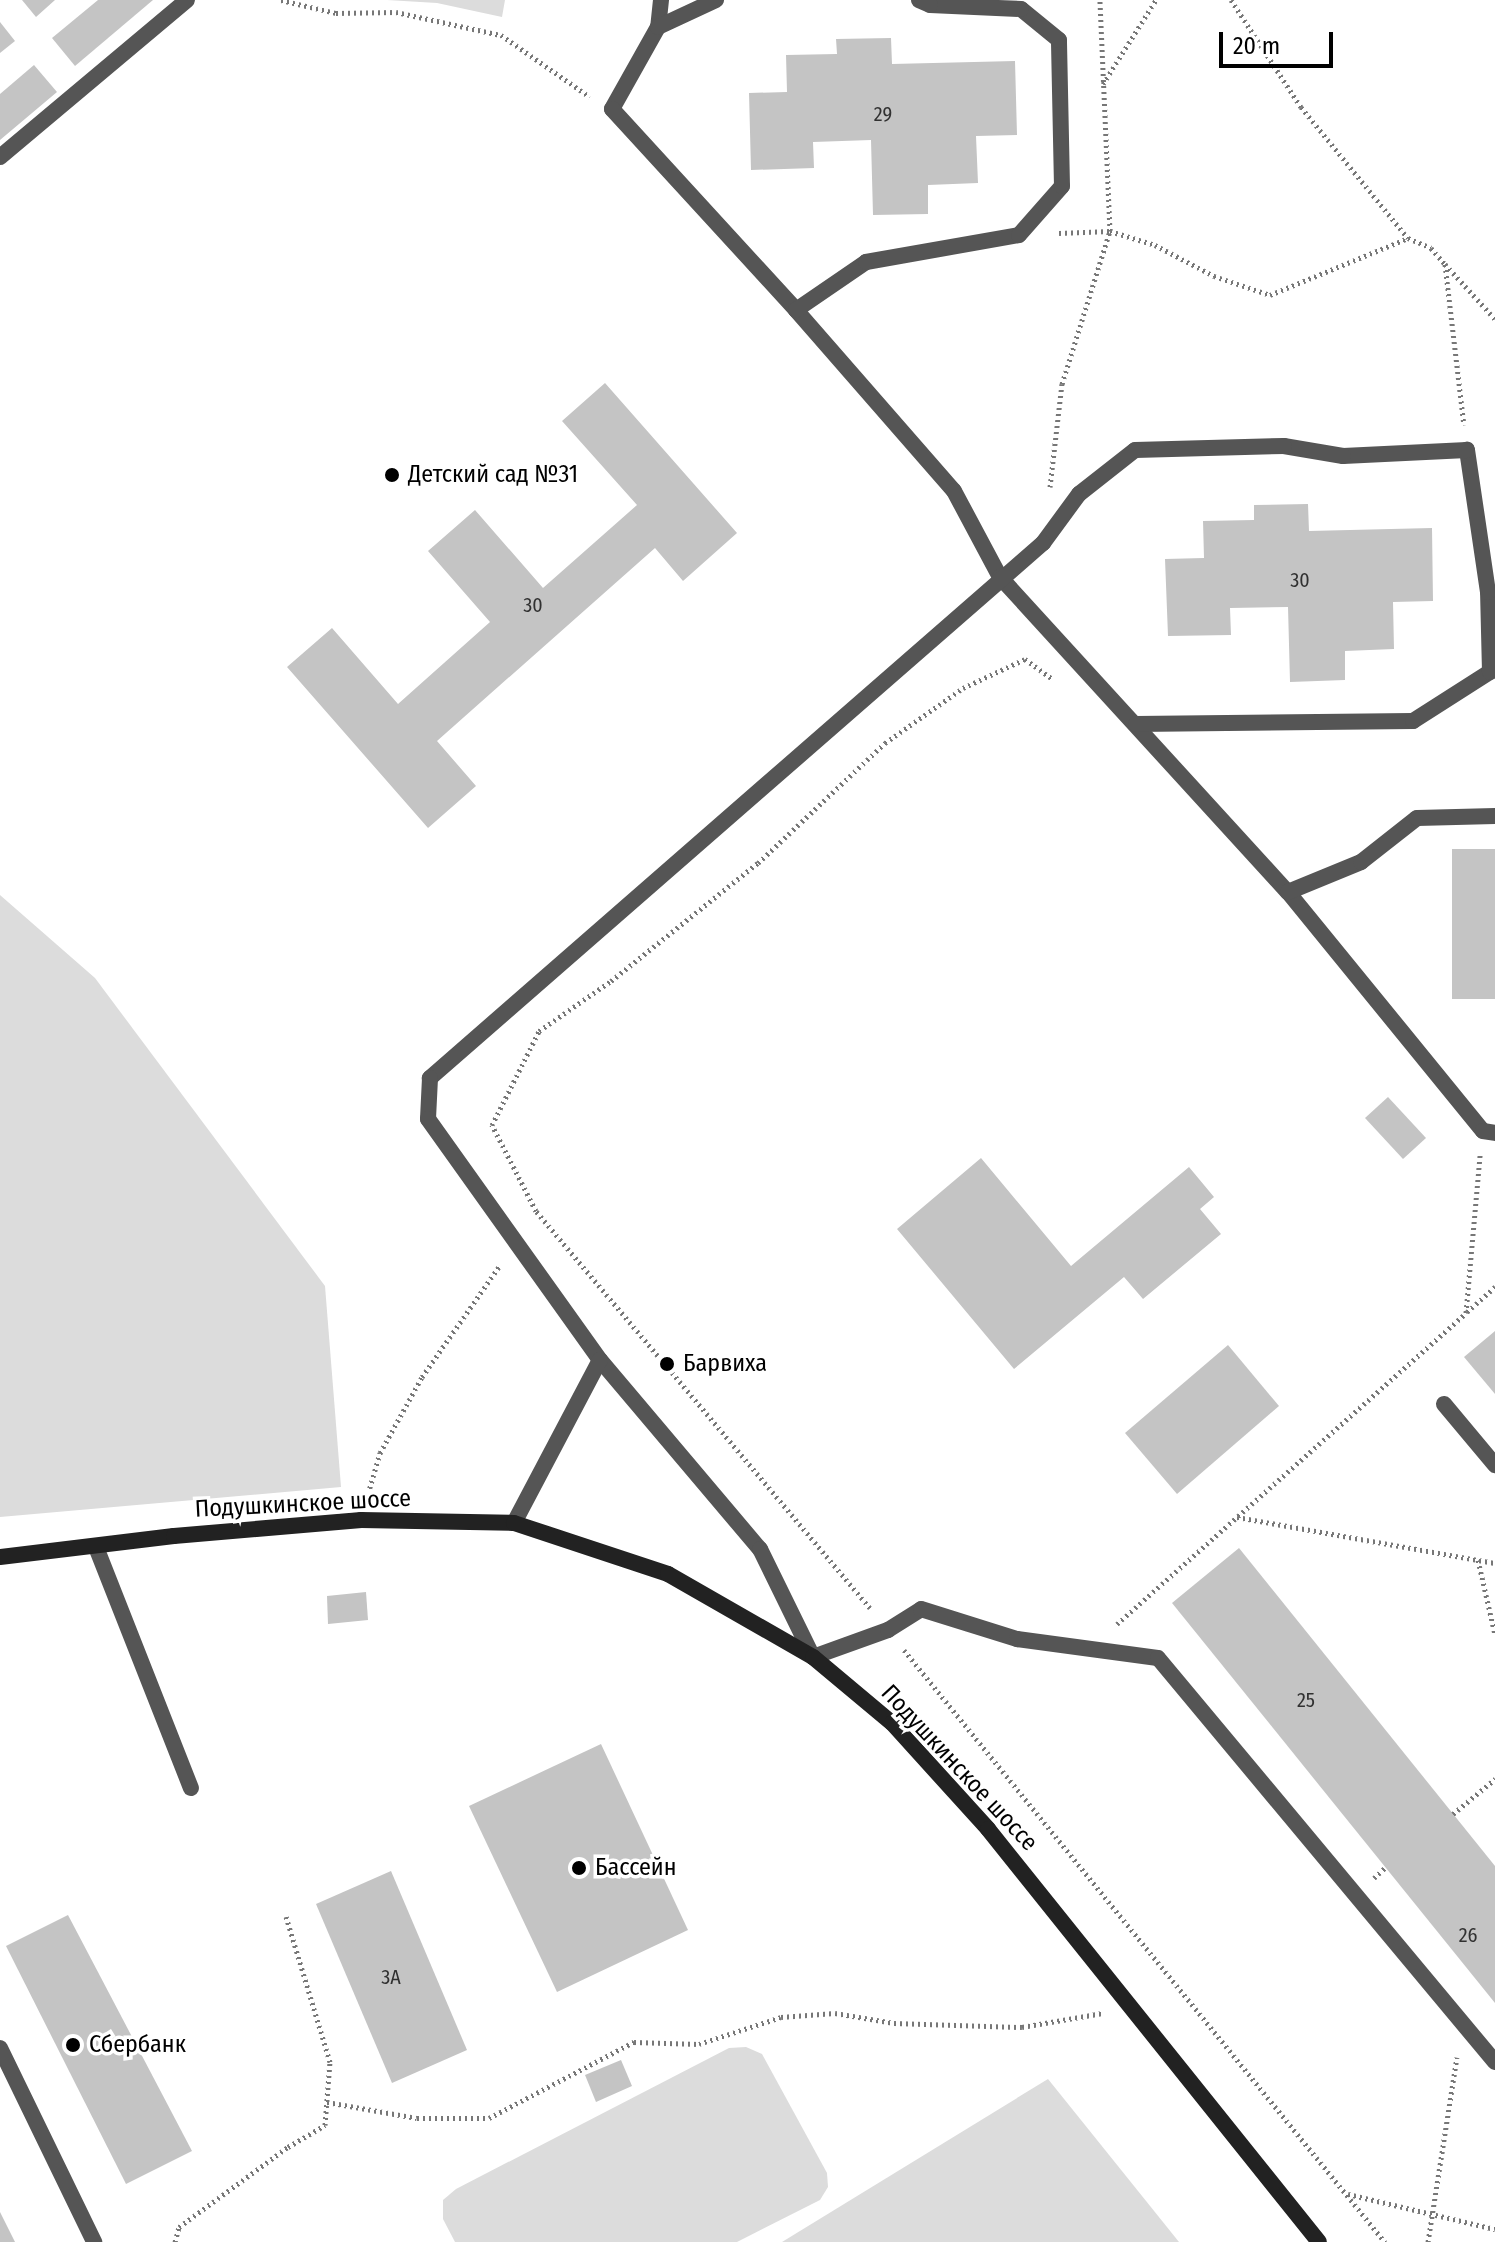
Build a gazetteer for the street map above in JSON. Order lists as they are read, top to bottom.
{
  "streets": {
    "main road": ["Подушкинское шоссе"]
  },
  "places": [
    "Детский сад №31",
    "Барвиха",
    "Бассейн",
    "Сбербанк"
  ],
  "house_numbers": [
    "29",
    "30",
    "30",
    "25",
    "26",
    "3А"
  ],
  "scale_bar": "20 m"
}
